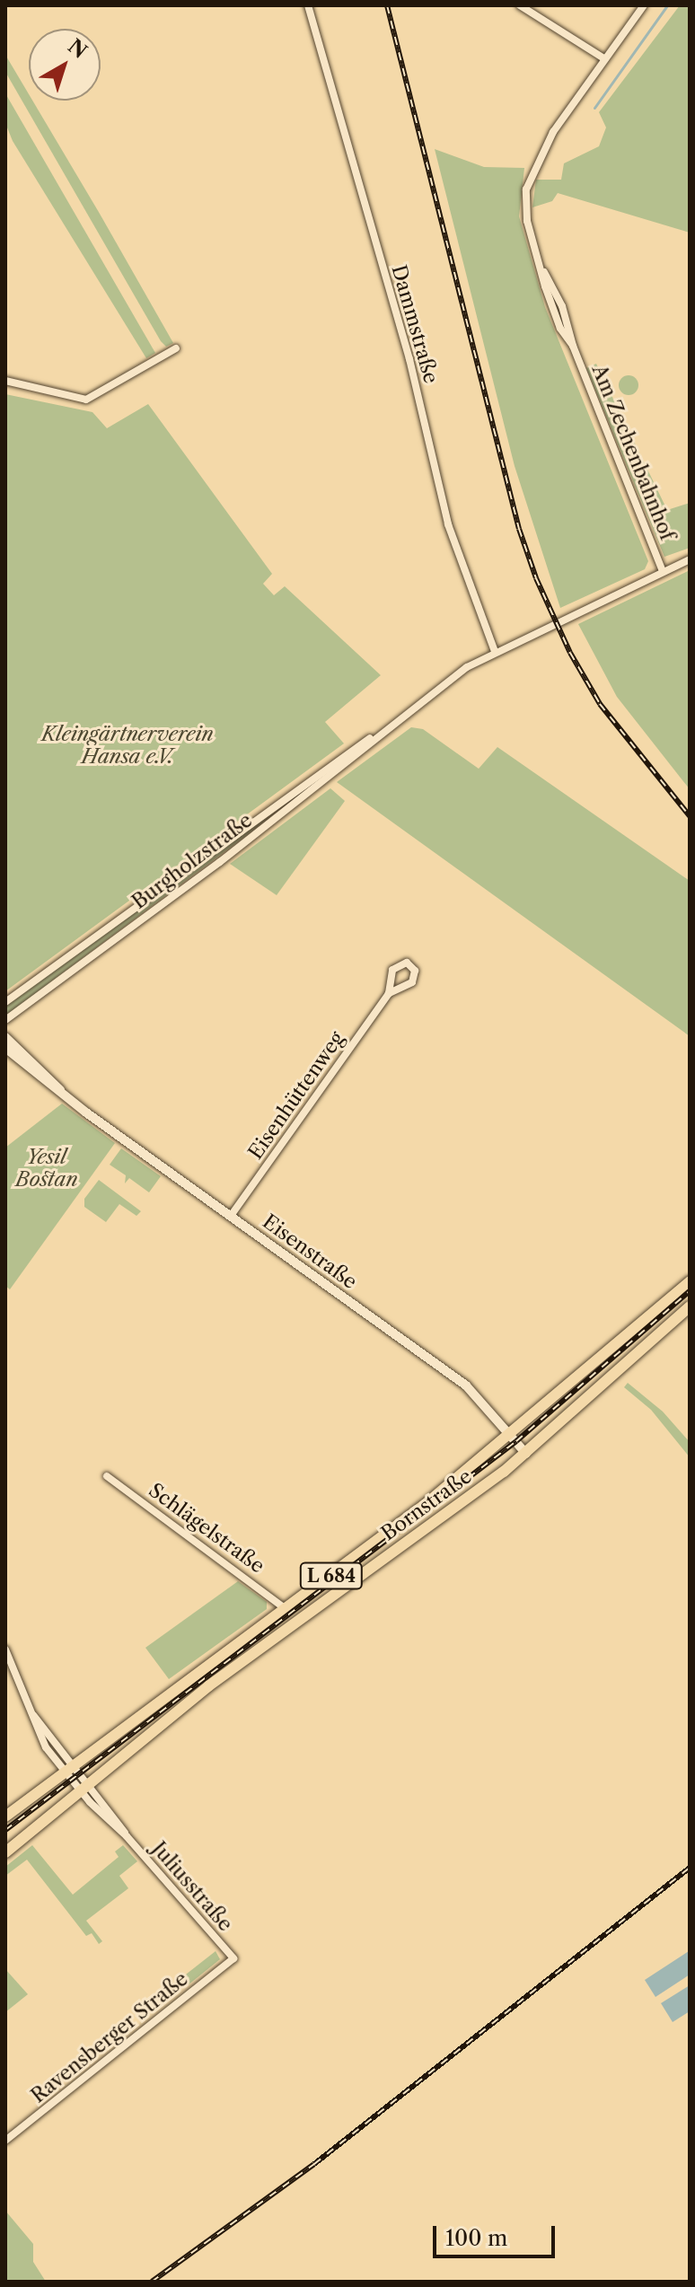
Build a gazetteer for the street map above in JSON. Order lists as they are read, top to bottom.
{
  "streets": {
    "main road": ["Bornstraße", "L 684"],
    "street": [
      "Dammstraße",
      "Am Zechenbahnhof",
      "Burgholzstraße",
      "Eisenhüttenweg",
      "Eisenstraße",
      "Schlägelstraße",
      "Juliusstraße",
      "Ravensberger Straße"
    ]
  },
  "crossings": [
    ["Dammstraße", "Burgholzstraße"],
    ["Am Zechenbahnhof", "Burgholzstraße"],
    ["Eisenhüttenweg", "Eisenstraße"],
    ["Eisenstraße", "Bornstraße"],
    ["Bornstraße", "Schlägelstraße"],
    ["Bornstraße", "Juliusstraße"],
    ["Juliusstraße", "Ravensberger Straße"]
  ],
  "parks": ["Kleingärtnerverein Hansa e.V.", "Yesil Bostan"],
  "scale_bar": "100 m",
  "north": "top right"
}
